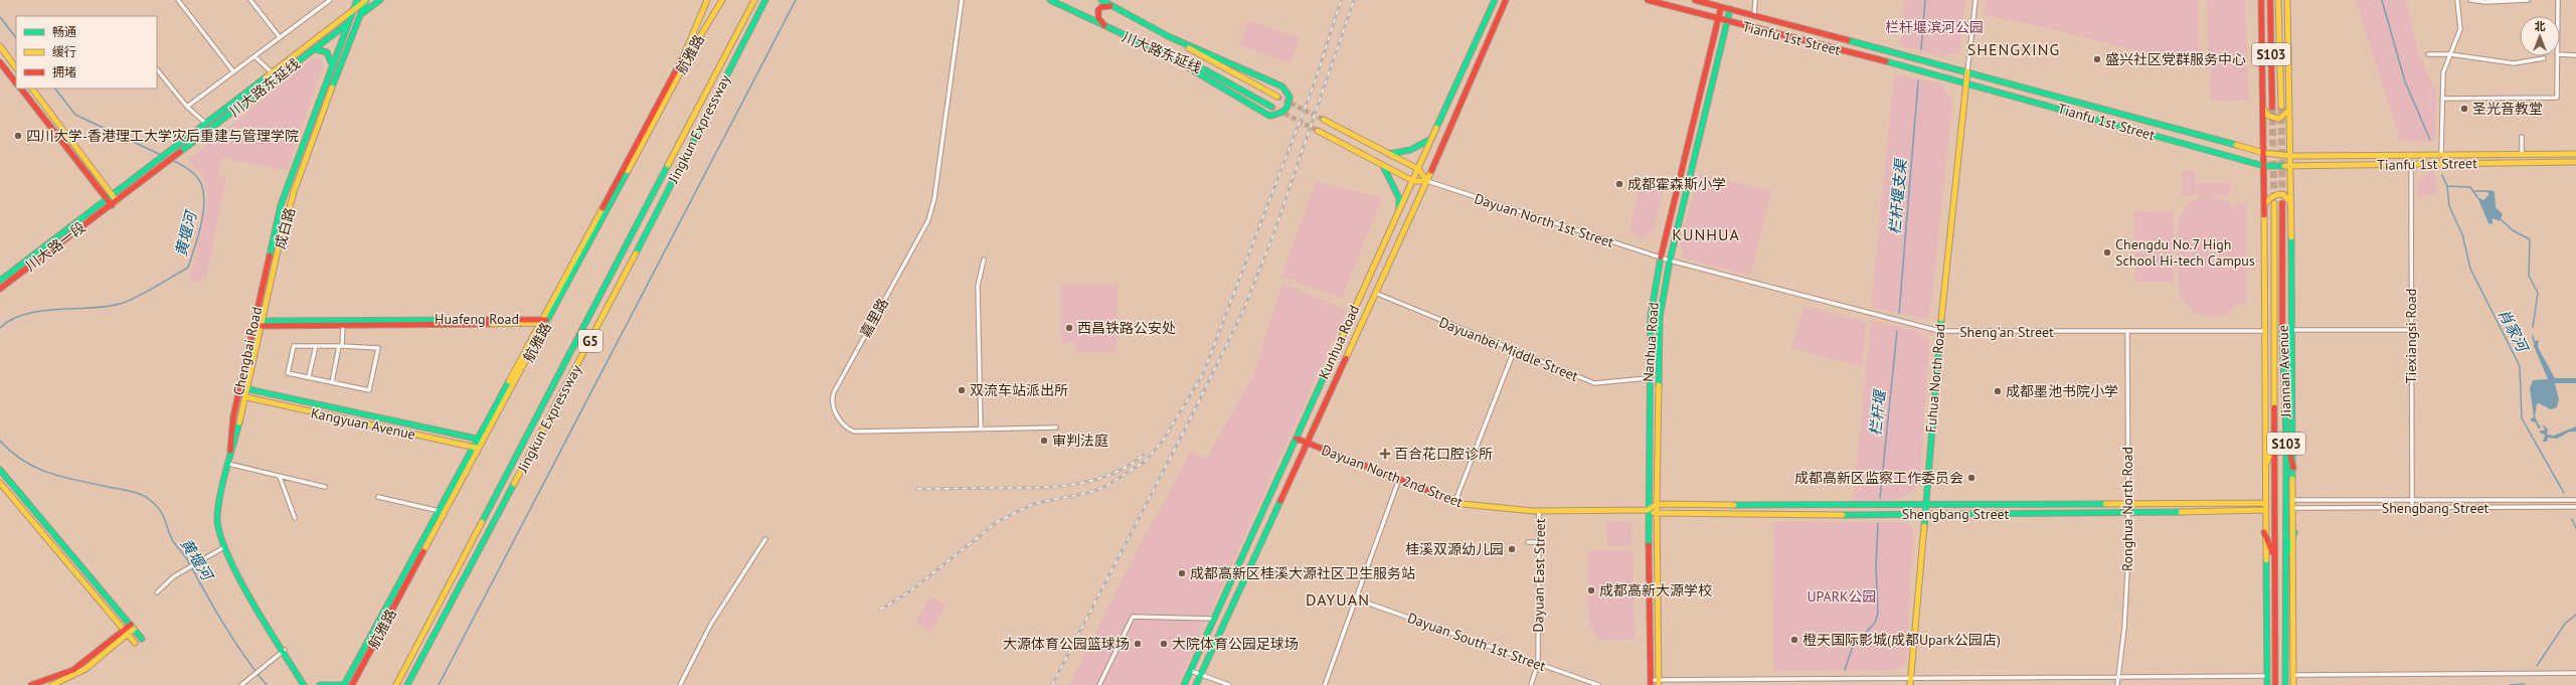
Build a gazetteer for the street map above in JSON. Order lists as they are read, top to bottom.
{
  "streets": {
    "main road": [
      "Tianfu 1st Street",
      "川大路东延线",
      "航雅路",
      "S103",
      "Jingkun Expressway",
      "成白路",
      "川大路一段",
      "Huafeng Road",
      "G5",
      "Kunhua Road",
      "Nanhua Road",
      "Chengbai Road",
      "Jiannan Avenue",
      "Fuhua North Road",
      "Kangyuan Avenue",
      "Dayuan North 2nd Street",
      "Shengbang Street"
    ],
    "street": [
      "Dayuan North 1st Street",
      "嘉里路",
      "Sheng'an Street",
      "Tiexiangsi Road",
      "Dayuanbei Middle Street",
      "Ronghua North Road",
      "Dayuan East Street",
      "Dayuan South 1st Street"
    ]
  },
  "crossings": [
    ["Tianfu 1st Street", "Tiexiangsi Road"],
    ["Tianfu 1st Street", "Nanhua Road"],
    ["Tianfu 1st Street", "Fuhua North Road"],
    ["川大路东延线", "成白路"],
    ["川大路东延线", "川大路一段"],
    ["川大路东延线", "Chengbai Road"],
    ["航雅路", "Huafeng Road"],
    ["航雅路", "Kangyuan Avenue"],
    ["Dayuan North 1st Street", "Sheng'an Street"],
    ["Dayuan North 1st Street", "Kunhua Road"],
    ["Dayuan North 1st Street", "Nanhua Road"],
    ["成白路", "Huafeng Road"],
    ["成白路", "Chengbai Road"],
    ["成白路", "Kangyuan Avenue"],
    ["Sheng'an Street", "Nanhua Road"],
    ["Sheng'an Street", "Fuhua North Road"],
    ["Sheng'an Street", "Ronghua North Road"],
    ["Tiexiangsi Road", "Shengbang Street"],
    ["Kunhua Road", "Dayuanbei Middle Street"],
    ["Kunhua Road", "Dayuan North 2nd Street"],
    ["Nanhua Road", "Dayuanbei Middle Street"],
    ["Nanhua Road", "Dayuan North 2nd Street"],
    ["Nanhua Road", "Shengbang Street"],
    ["Fuhua North Road", "Shengbang Street"],
    ["Dayuan North 2nd Street", "Shengbang Street"],
    ["Dayuan North 2nd Street", "Dayuan East Street"],
    ["Shengbang Street", "Ronghua North Road"],
    ["Dayuan East Street", "Dayuan South 1st Street"]
  ],
  "districts": ["SHENGXING", "KUNHUA", "DAYUAN"],
  "water": [
    "栏杆堰支渠",
    "黄堰河",
    "肖家河",
    "栏杆堰"
  ],
  "parks": ["栏杆堰滨河公园", "UPARK公园"],
  "places": {
    "other": [
      "盛兴社区党群服务中心",
      "圣光音教堂",
      "四川大学-香港理工大学灾后重建与管理学院",
      "成都霍森斯小学",
      "Chengdu No.7 High School Hi-tech Campus",
      "西昌铁路公安处",
      "双流车站派出所",
      "成都墨池书院小学",
      "审判法庭",
      "成都高新区监察工作委员会",
      "桂溪双源幼儿园",
      "成都高新区桂溪大源社区卫生服务站",
      "成都高新大源学校",
      "橙天国际影城(成都Upark公园店)",
      "大源体育公园篮球场",
      "大院体育公园足球场"
    ],
    "health": ["百合花口腔诊所"]
  },
  "legend": ["畅通", "缓行", "拥堵"],
  "north": "top"
}
